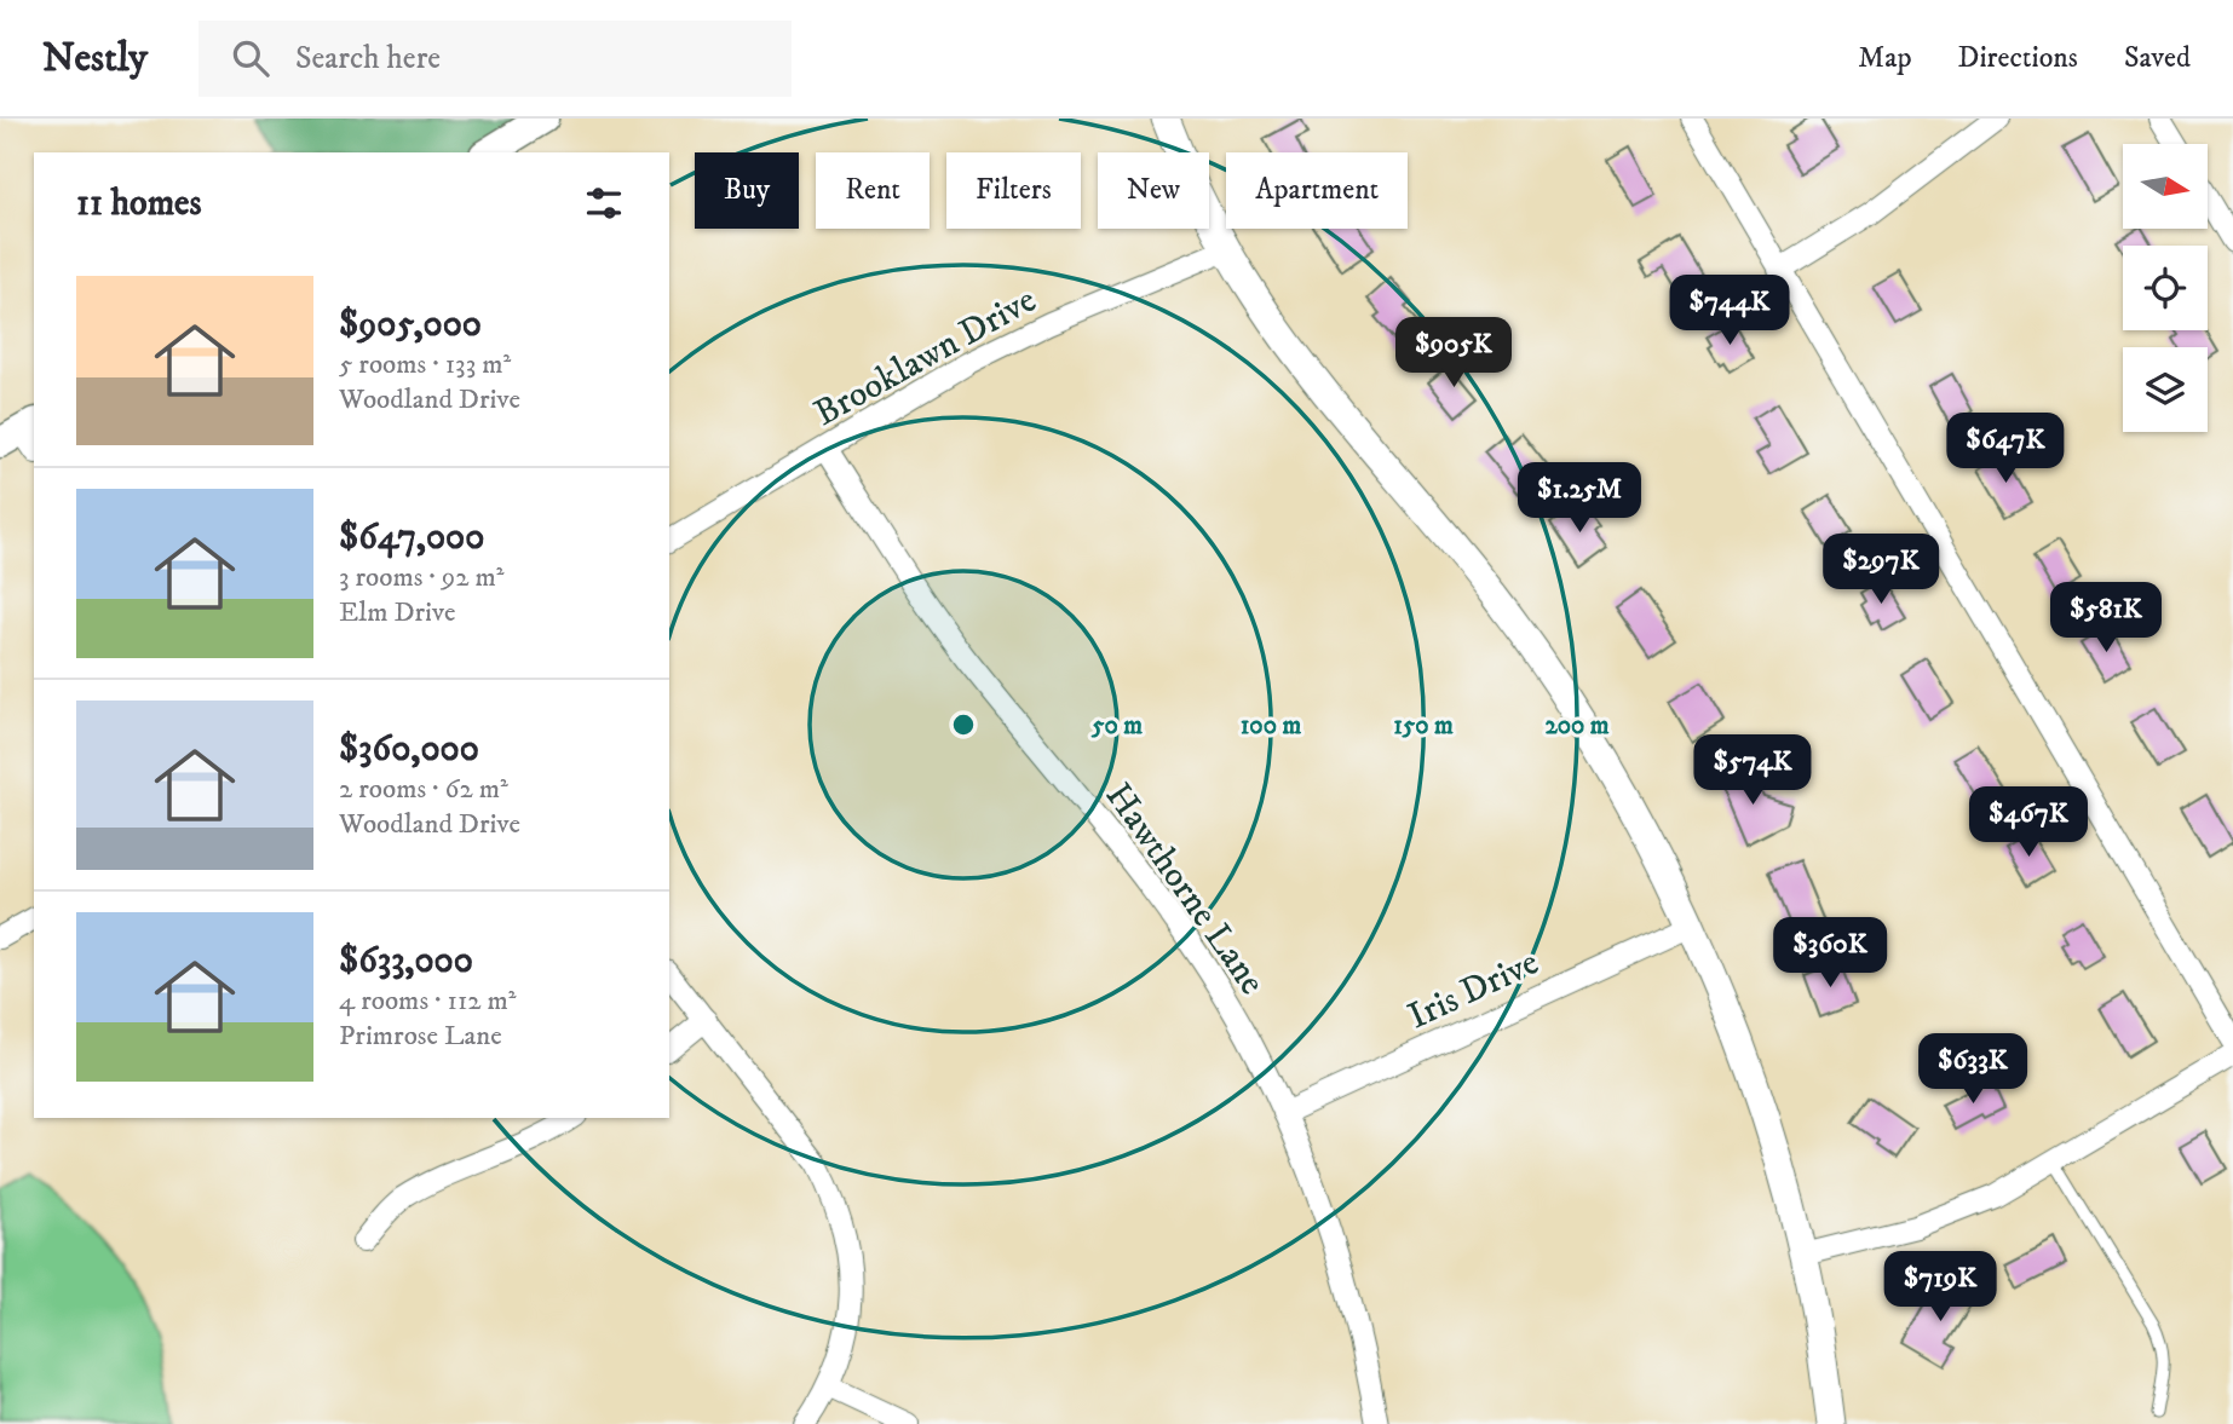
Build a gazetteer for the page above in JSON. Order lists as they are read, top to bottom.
{
  "streets": {
    "street": ["Brooklawn Drive", "Hawthorne Lane", "Iris Drive"]
  },
  "crossings": [
    ["Brooklawn Drive", "Hawthorne Lane"],
    ["Hawthorne Lane", "Iris Drive"]
  ],
  "north": "right",
  "page": {
    "header": "Nestly",
    "search": "Search here",
    "nav": ["Map", "Directions", "Saved"],
    "chip": [
      "Buy",
      "Rent",
      "Filters",
      "New",
      "Apartment"
    ],
    "heading": "11 homes",
    "list": [
      {
        "name": "$905,000",
        "note": "5 rooms · 133 m² · Woodland Drive"
      },
      {
        "name": "$647,000",
        "note": "3 rooms · 92 m² · Elm Drive"
      },
      {
        "name": "$360,000",
        "note": "2 rooms · 62 m² · Woodland Drive"
      },
      {
        "name": "$633,000",
        "note": "4 rooms · 112 m² · Primrose Lane"
      }
    ],
    "price": [
      "$744K",
      "$905K",
      "$647K",
      "$1.25M",
      "$297K",
      "$581K",
      "$574K",
      "$467K",
      "$360K",
      "$633K",
      "$719K"
    ]
  },
  "rings": [
    "50 m",
    "100 m",
    "150 m",
    "200 m"
  ]
}
